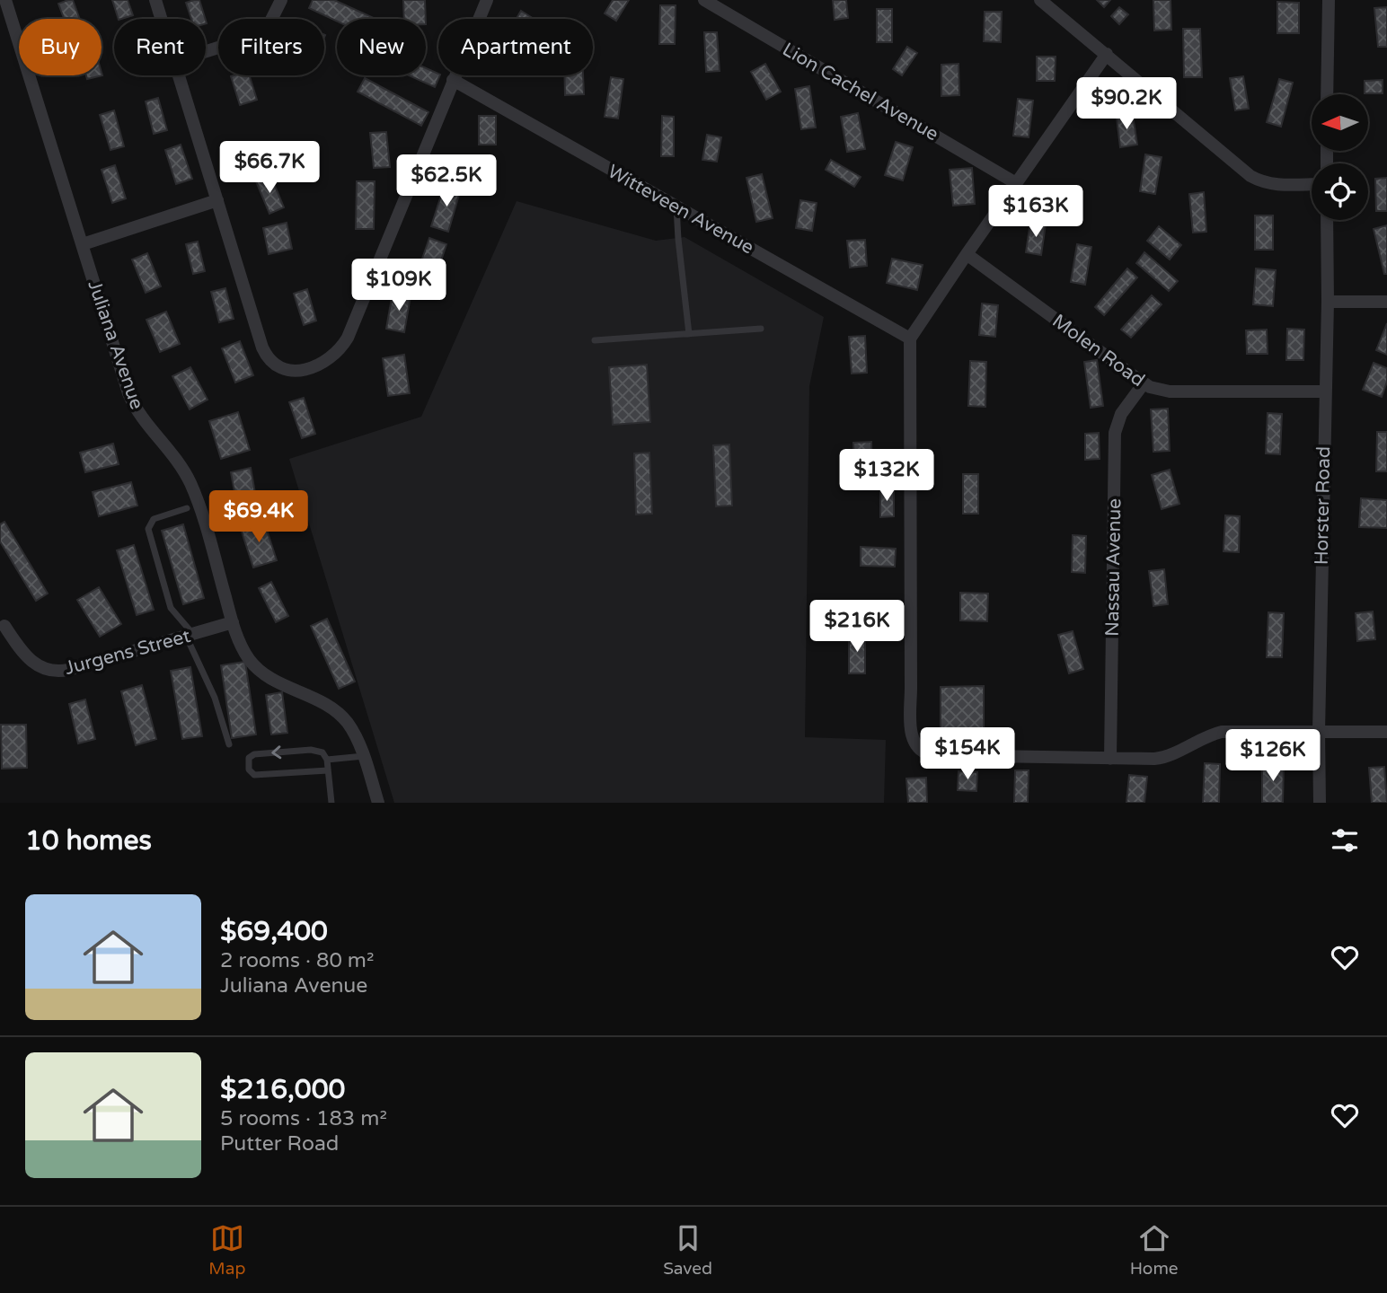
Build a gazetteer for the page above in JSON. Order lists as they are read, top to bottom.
{
  "streets": {
    "street": [
      "Lion Cachel Avenue",
      "Witteveen Avenue",
      "Juliana Avenue",
      "Molen Road",
      "Horster Road",
      "Nassau Avenue",
      "Jurgens Street"
    ]
  },
  "crossings": [
    ["Juliana Avenue", "Jurgens Street"],
    ["Molen Road", "Horster Road"],
    ["Molen Road", "Nassau Avenue"]
  ],
  "north": "left",
  "page": {
    "chip": [
      "Buy",
      "Rent",
      "Filters",
      "New",
      "Apartment"
    ],
    "price": [
      "$90.2K",
      "$66.7K",
      "$62.5K",
      "$163K",
      "$109K",
      "$132K",
      "$69.4K",
      "$216K",
      "$154K",
      "$126K"
    ],
    "heading": "10 homes",
    "list": [
      {
        "name": "$69,400",
        "note": "2 rooms · 80 m² · Juliana Avenue"
      },
      {
        "name": "$216,000",
        "note": "5 rooms · 183 m² · Putter Road"
      }
    ],
    "tabs": ["Map", "Saved", "Home"]
  }
}
